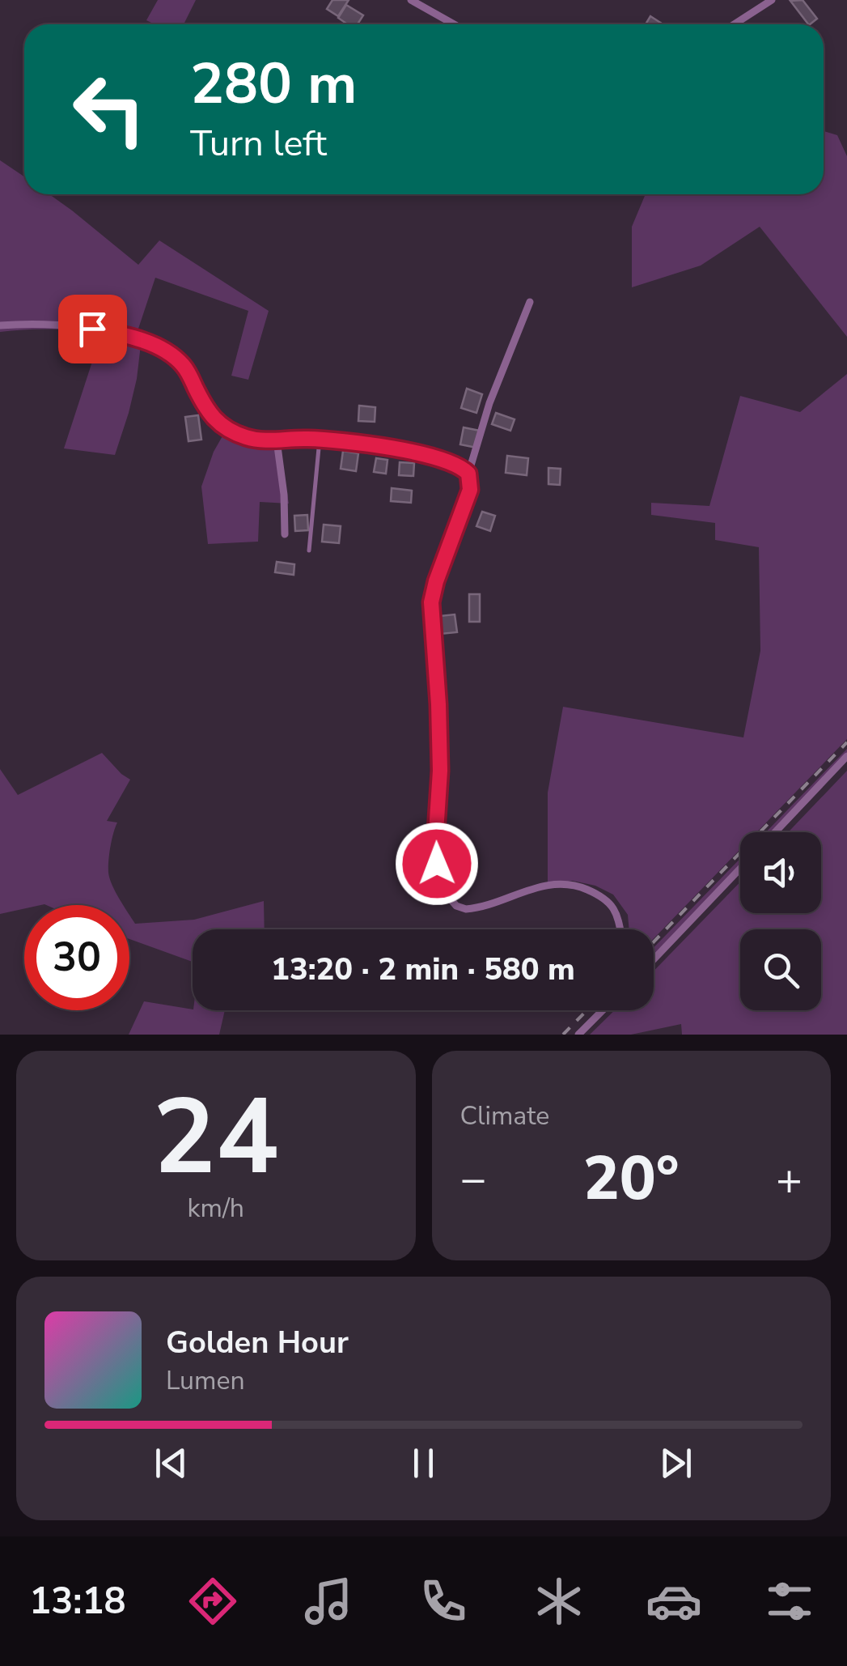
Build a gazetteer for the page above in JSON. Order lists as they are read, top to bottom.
{
  "page": {
    "turn": ["280 m", "Turn left"],
    "limit": "30",
    "trip": "13:20 · 2 min · 580 m",
    "tile": [
      ["24", "km/h"],
      "Climate"
    ],
    "heat": ["−", "20°", "+"],
    "song": ["Golden Hour", "Lumen"],
    "tabs": "13:18"
  }
}
